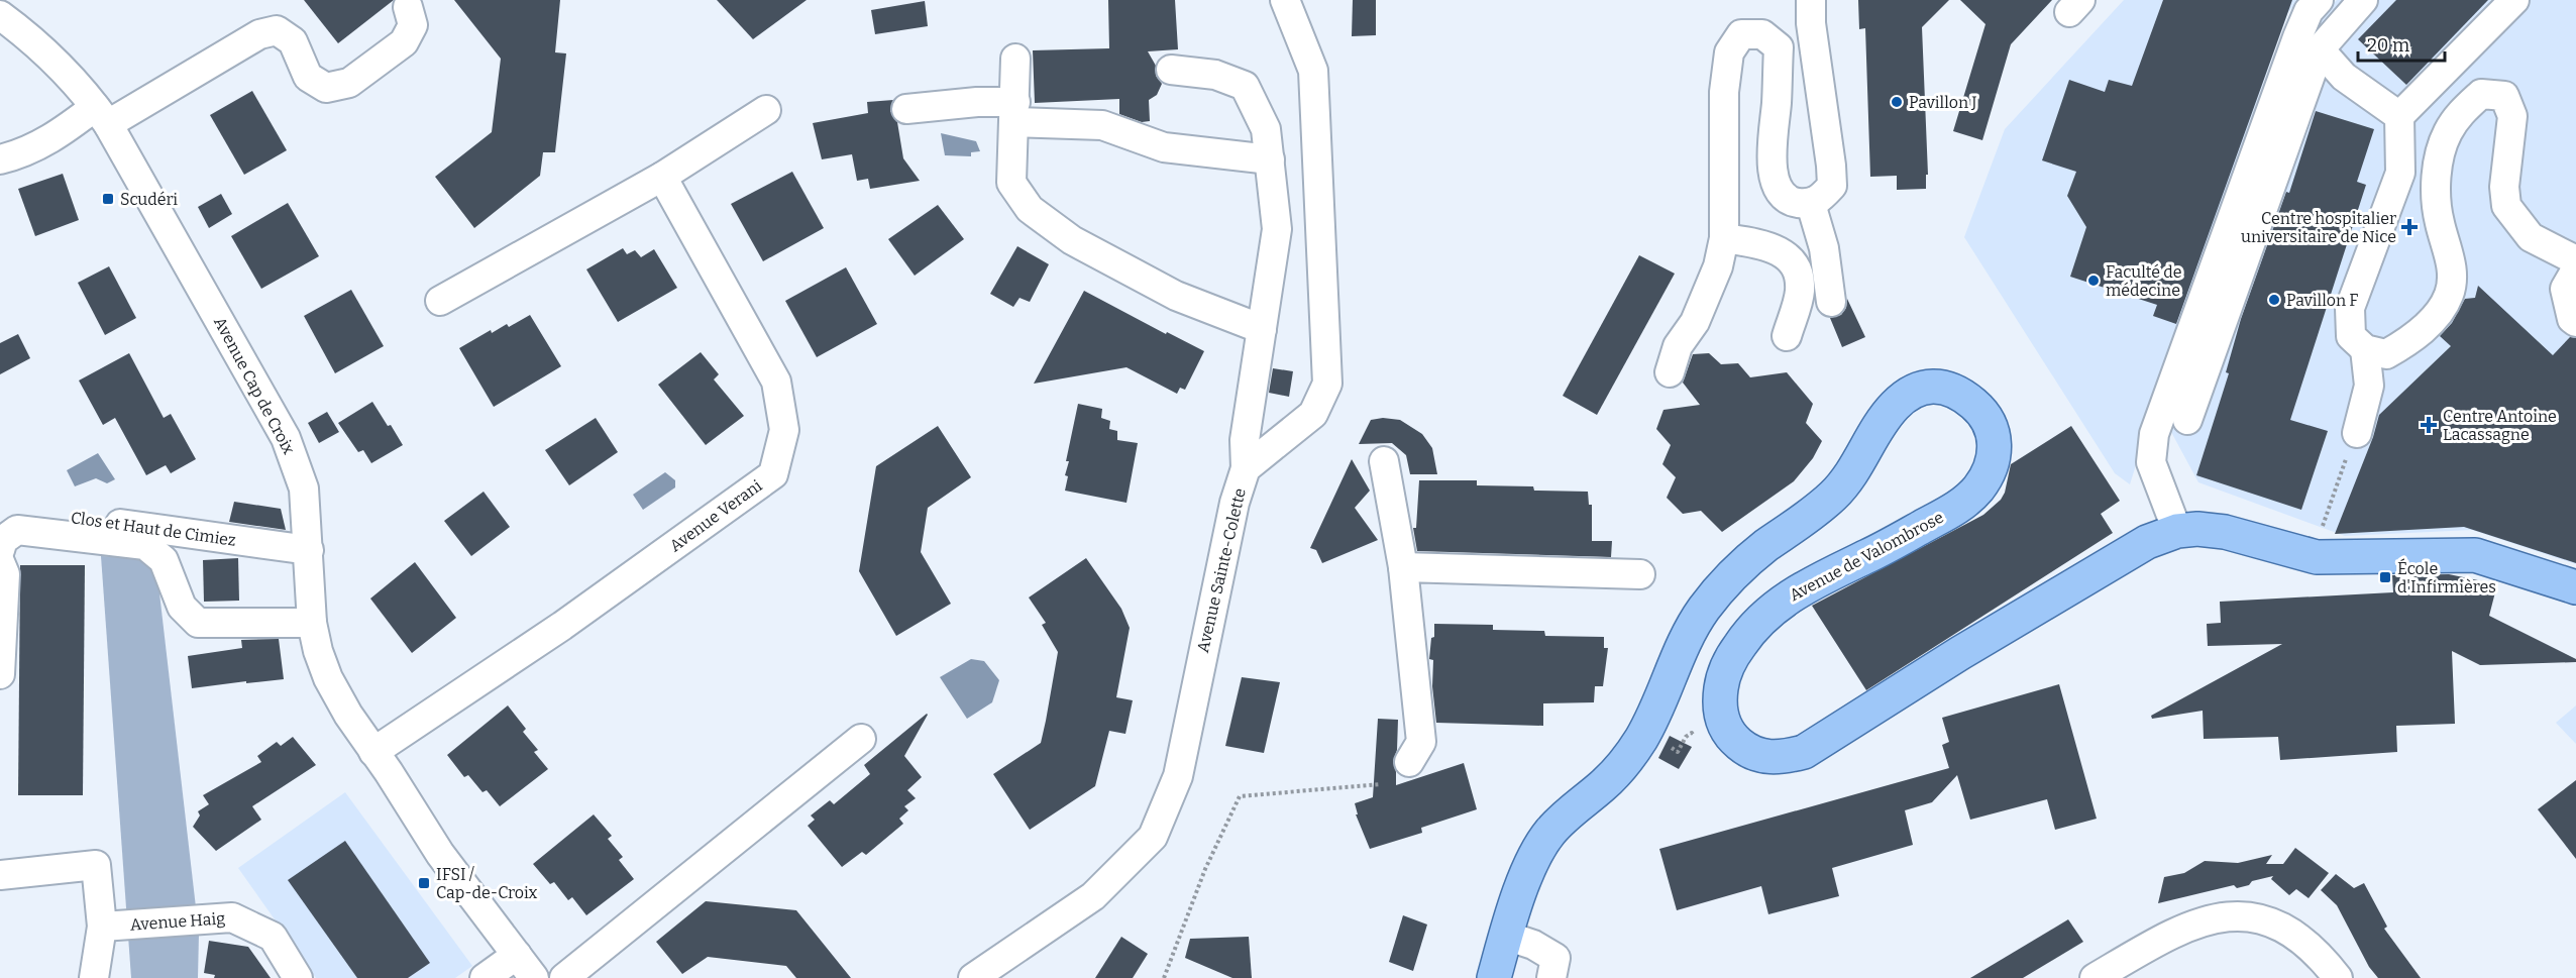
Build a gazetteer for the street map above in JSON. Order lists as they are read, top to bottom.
{
  "streets": {
    "main road": ["Avenue de Valombrose"],
    "street": [
      "Avenue Cap de Croix",
      "Avenue Verani",
      "Clos et Haut de Cimiez",
      "Avenue Sainte-Colette",
      "Avenue Haig"
    ]
  },
  "crossings": [
    ["Avenue Cap de Croix", "Avenue Verani"],
    ["Avenue Cap de Croix", "Clos et Haut de Cimiez"]
  ],
  "places": {
    "other": ["Pavillon J", "Faculté de médecine", "Pavillon F"],
    "transit": ["Scudéri", "École d'Infirmières", "IFSI / Cap-de-Croix"],
    "health": ["Centre hospitalier universitaire de Nice", "Centre Antoine Lacassagne"]
  },
  "scale_bar": "20 m"
}
